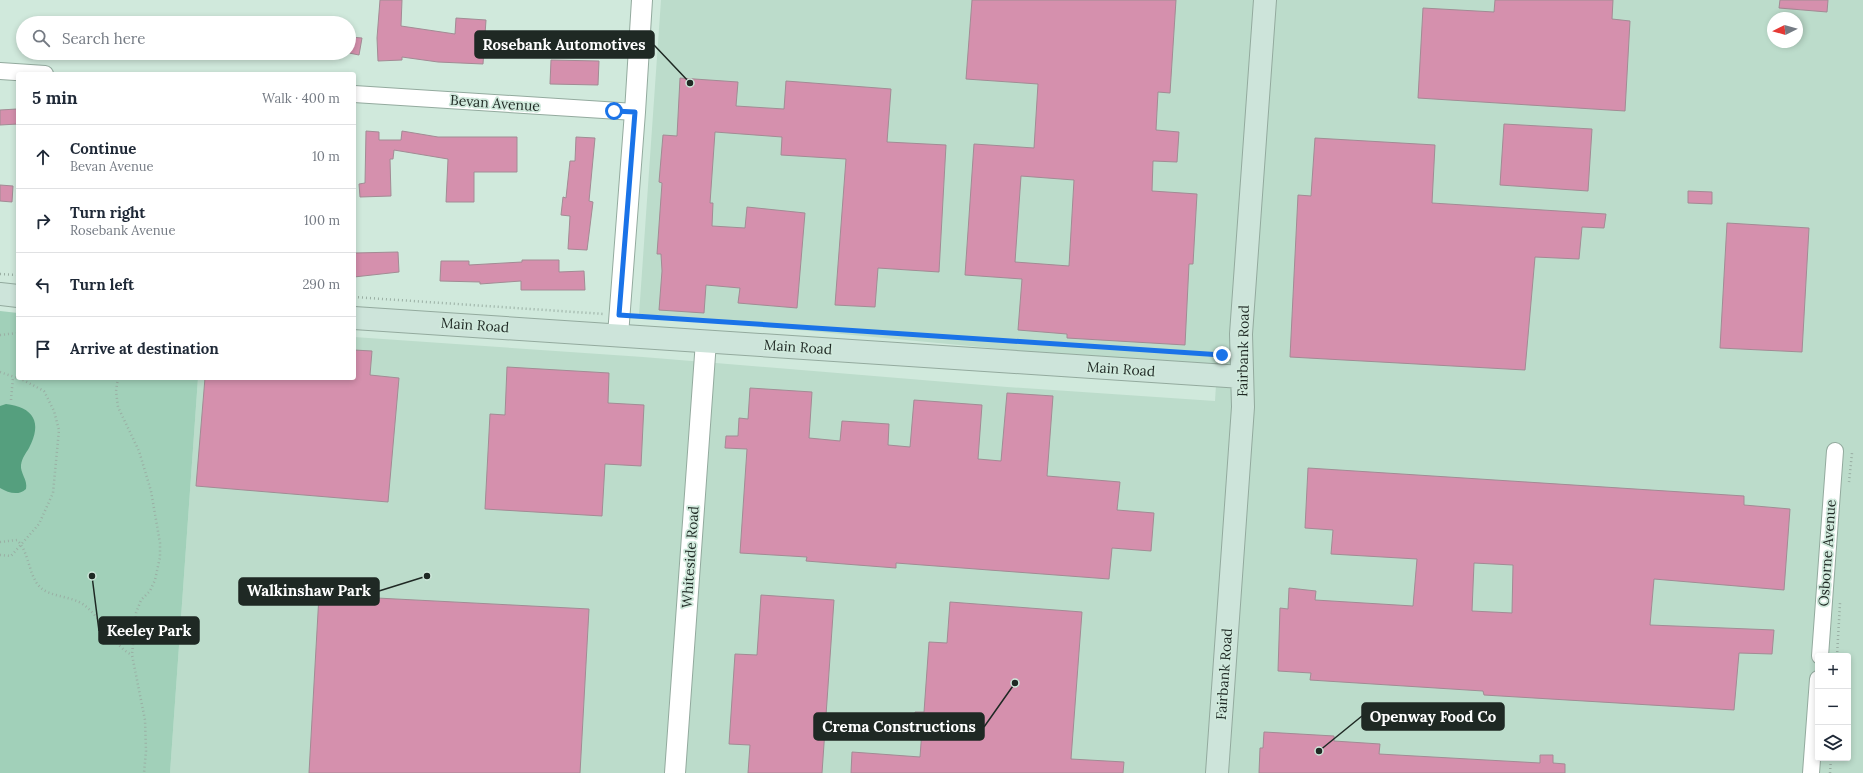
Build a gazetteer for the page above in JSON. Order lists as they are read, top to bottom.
{
  "streets": {
    "main road": ["Main Road", "Fairbank Road"],
    "street": ["Bevan Avenue", "Osborne Avenue", "Whiteside Road"]
  },
  "crossings": [
    ["Main Road", "Fairbank Road"],
    ["Main Road", "Whiteside Road"]
  ],
  "places": [
    "Rosebank Automotives",
    "Keeley Park",
    "Walkinshaw Park",
    "Crema Constructions",
    "Openway Food Co"
  ],
  "north": "left",
  "page": {
    "search": "Search here",
    "heading": ["5 min", "Walk · 400 m"],
    "list": [
      ["Continue", "Bevan Avenue", "10 m"],
      ["Turn right", "Rosebank Avenue", "100 m"],
      ["Turn left", "290 m"],
      "Arrive at destination"
    ],
    "map_buttons": ["+", "−"]
  }
}
